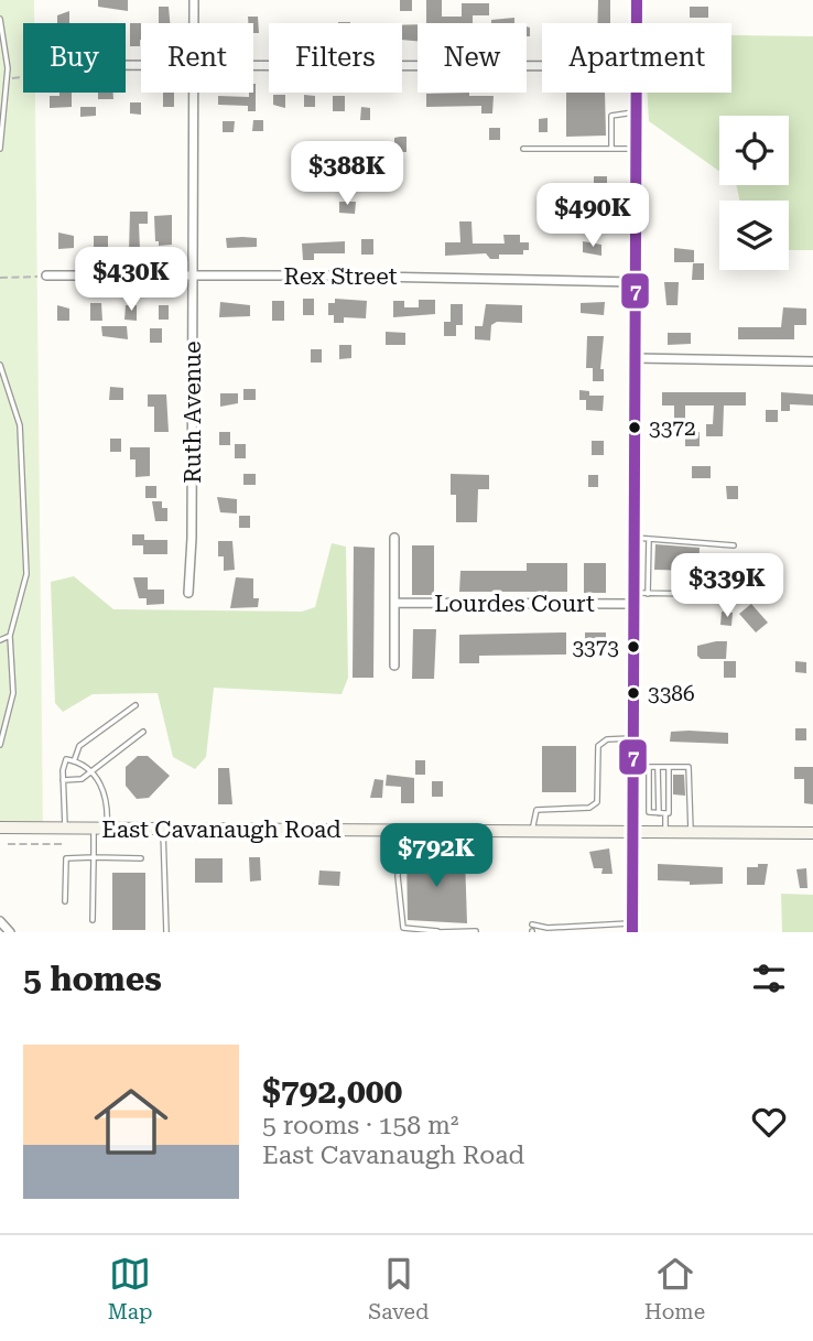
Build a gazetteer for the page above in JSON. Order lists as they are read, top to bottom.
{
  "streets": {
    "street": [
      "Rex Street",
      "Ruth Avenue",
      "Lourdes Court",
      "East Cavanaugh Road"
    ]
  },
  "crossings": [
    ["Rex Street", "Ruth Avenue"]
  ],
  "places": ["3372", "3373", "3386"],
  "lines": ["transit line 7"],
  "page": {
    "chip": [
      "Buy",
      "Rent",
      "Filters",
      "New",
      "Apartment"
    ],
    "price": [
      "$388K",
      "$490K",
      "$430K",
      "$339K",
      "$792K"
    ],
    "heading": "5 homes",
    "list": [
      {
        "name": "$792,000",
        "note": "5 rooms · 158 m² · East Cavanaugh Road"
      }
    ],
    "tabs": ["Map", "Saved", "Home"]
  }
}
